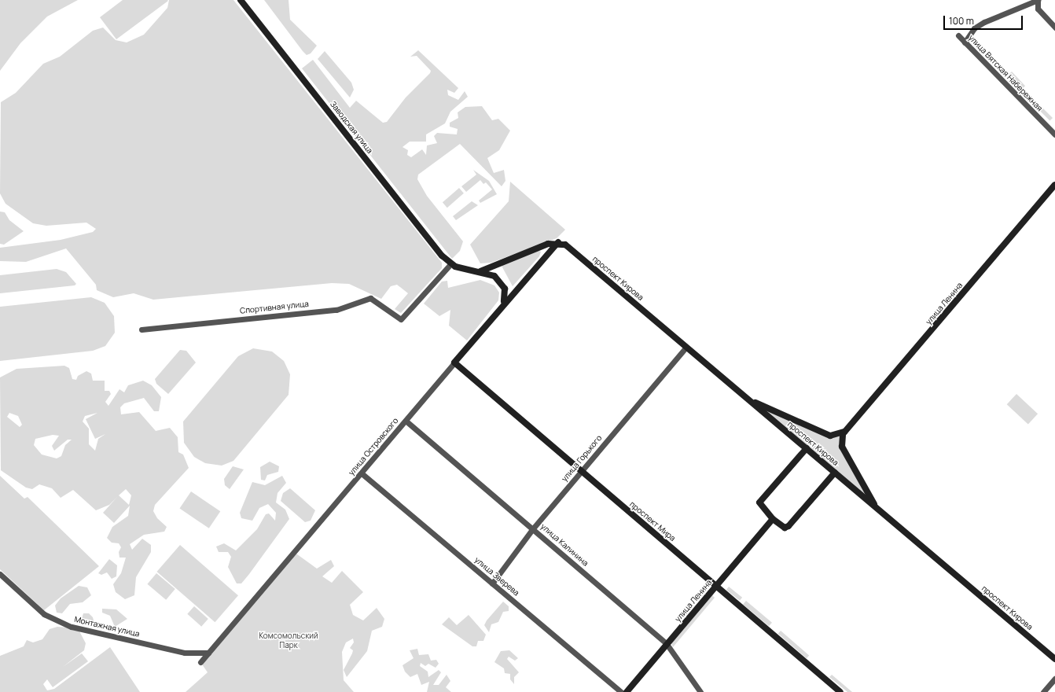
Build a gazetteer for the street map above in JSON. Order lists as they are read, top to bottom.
{
  "streets": {
    "street": [
      "улица Вятская Набережная",
      "Заводская улица",
      "проспект Кирова",
      "улица Ленина",
      "Спортивная улица",
      "улица Островского",
      "улица Горького",
      "проспект Мира",
      "улица Калинина",
      "улица Зверева",
      "Монтажная улица"
    ]
  },
  "crossings": [
    ["Заводская улица", "Спортивная улица"],
    ["проспект Кирова", "улица Островского"],
    ["проспект Кирова", "улица Горького"],
    ["улица Ленина", "проспект Мира"],
    ["улица Ленина", "улица Калинина"],
    ["улица Островского", "проспект Мира"],
    ["улица Островского", "улица Калинина"],
    ["улица Островского", "улица Зверева"],
    ["улица Островского", "Монтажная улица"],
    ["улица Горького", "проспект Мира"],
    ["улица Горького", "улица Калинина"],
    ["улица Горького", "улица Зверева"]
  ],
  "parks": ["Комсомольский Парк"],
  "scale_bar": "100 m"
}
